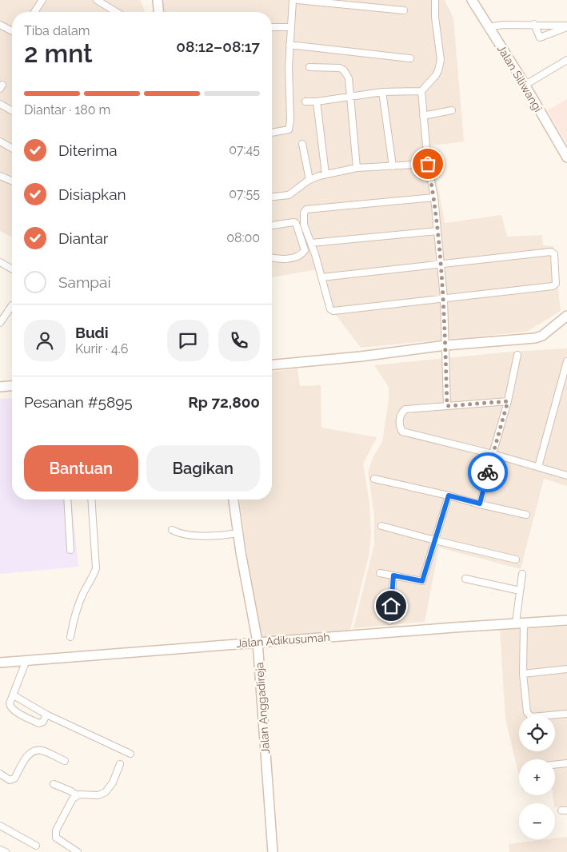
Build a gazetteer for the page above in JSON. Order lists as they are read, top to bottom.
{
  "streets": {
    "main road": ["Jalan Siliwangi", "Jalan Adikusumah", "Jalan Anggadireja"]
  },
  "crossings": [
    ["Jalan Adikusumah", "Jalan Anggadireja"]
  ],
  "page": {
    "heading": ["2 mnt", "Tiba dalam", "08:12–08:17"],
    "panel": [
      "Budi",
      "Kurir · 4.6",
      "Pesanan #5895",
      "Rp 72,800"
    ],
    "bar": "Diantar · 180 m",
    "list": [
      ["Diterima", "07:45"],
      ["Disiapkan", "07:55"],
      ["Diantar", "08:00"],
      "Sampai"
    ],
    "buttons": ["Bantuan", "Bagikan"],
    "map_buttons": ["+", "−"]
  }
}
